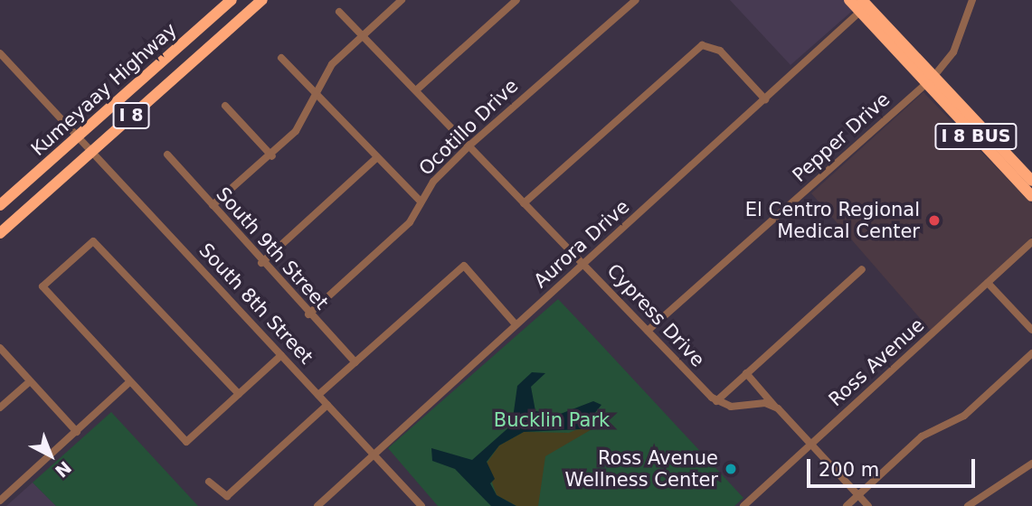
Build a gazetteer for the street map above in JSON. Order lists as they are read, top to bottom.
{
  "streets": {
    "highway": ["Kumeyaay Highway", "I 8", "I 8 BUS"],
    "street": [
      "Ocotillo Drive",
      "Pepper Drive",
      "Aurora Drive",
      "South 9th Street",
      "South 8th Street",
      "Cypress Drive",
      "Ross Avenue"
    ]
  },
  "crossings": [
    ["Ocotillo Drive", "South 9th Street"],
    ["Ocotillo Drive", "Cypress Drive"],
    ["I 8 BUS", "Pepper Drive"],
    ["I 8 BUS", "Aurora Drive"],
    ["Pepper Drive", "Cypress Drive"],
    ["Aurora Drive", "South 8th Street"],
    ["Aurora Drive", "Cypress Drive"]
  ],
  "parks": ["Bucklin Park"],
  "places": ["El Centro Regional Medical Center", "Ross Avenue Wellness Center"],
  "scale_bar": "200 m",
  "north": "bottom right"
}
